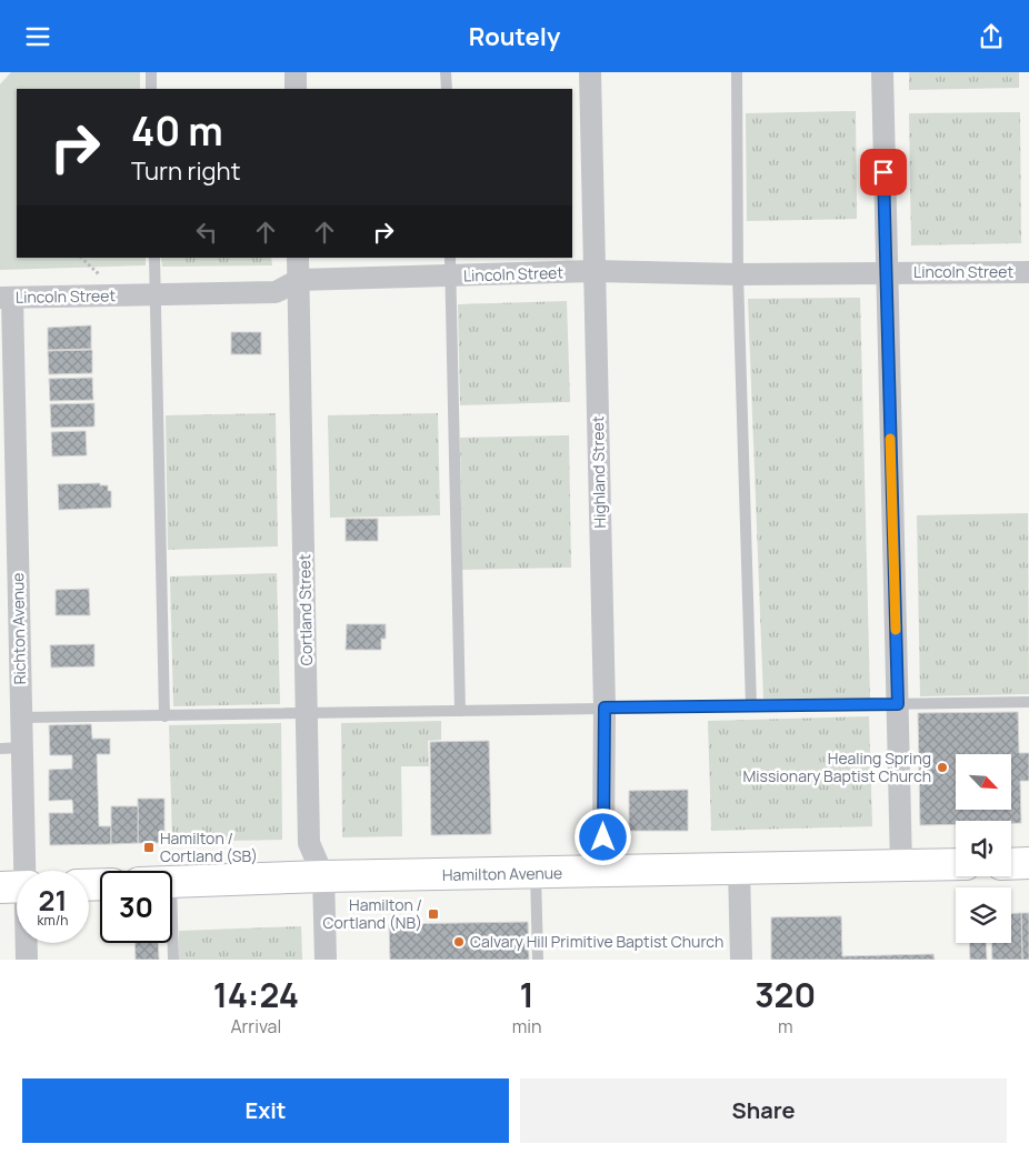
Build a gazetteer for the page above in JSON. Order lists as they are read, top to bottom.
{
  "streets": {
    "main road": ["Hamilton Avenue"],
    "street": [
      "Lincoln Street",
      "Highland Street",
      "Cortland Street",
      "Richton Avenue"
    ]
  },
  "crossings": [
    ["Lincoln Street", "Highland Street"],
    ["Lincoln Street", "Cortland Street"],
    ["Lincoln Street", "Richton Avenue"],
    ["Highland Street", "Hamilton Avenue"],
    ["Cortland Street", "Hamilton Avenue"]
  ],
  "places": {
    "other": ["Healing Spring Missionary Baptist Church", "Calvary Hill Primitive Baptist Church"],
    "transit": ["Hamilton / Cortland (SB)", "Hamilton / Cortland (NB)"]
  },
  "north": "bottom right",
  "page": {
    "header": "Routely",
    "turn": ["40 m", "Turn right"],
    "speed": "21 km/h",
    "limit": "30",
    "eta": [
      "14:24",
      "Arrival",
      "1",
      "min",
      "320",
      "m"
    ],
    "buttons": ["Exit", "Share"]
  }
}
